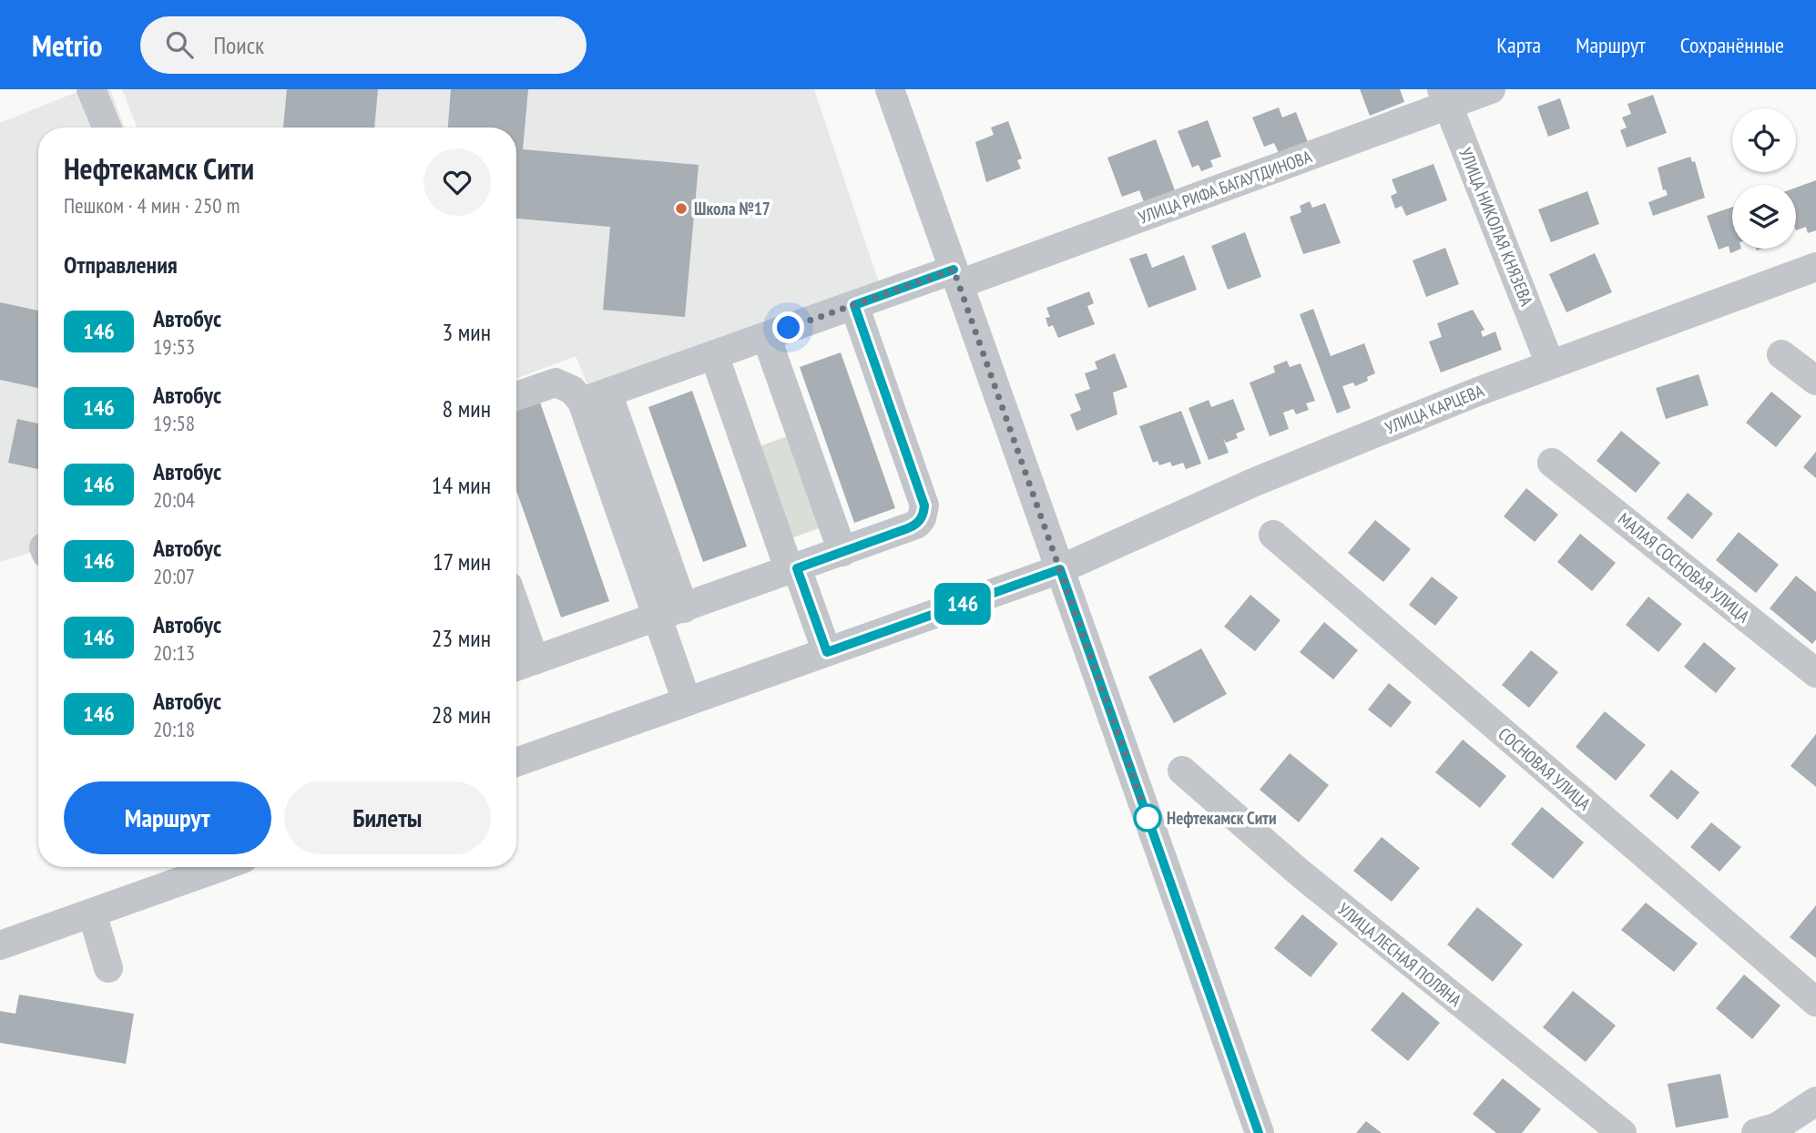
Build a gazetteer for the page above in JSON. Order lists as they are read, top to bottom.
{
  "streets": {
    "street": [
      "УЛИЦА РИФА БАГАУТДИНОВА",
      "УЛИЦА НИКОЛАЯ КНЯЗЕВА",
      "УЛИЦА КАРЦЕВА",
      "МАЛАЯ СОСНОВАЯ УЛИЦА",
      "СОСНОВАЯ УЛИЦА",
      "УЛИЦА ЛЕСНАЯ ПОЛЯНА"
    ]
  },
  "crossings": [
    ["УЛИЦА РИФА БАГАУТДИНОВА", "УЛИЦА НИКОЛАЯ КНЯЗЕВА"],
    ["УЛИЦА НИКОЛАЯ КНЯЗЕВА", "УЛИЦА КАРЦЕВА"]
  ],
  "places": ["Школа №17", "Нефтекамск Сити"],
  "lines": ["bus line 146"],
  "page": {
    "header": "Metrio",
    "search": "Поиск",
    "nav": ["Карта", "Маршрут", "Сохранённые"],
    "on_map": "146",
    "heading": [
      ["Нефтекамск Сити", "Пешком · 4 мин · 250 m"],
      "Отправления"
    ],
    "list": [
      {
        "mark": "146",
        "name": "Автобус",
        "note": "19:53",
        "value": "3 мин"
      },
      {
        "mark": "146",
        "name": "Автобус",
        "note": "19:58",
        "value": "8 мин"
      },
      {
        "mark": "146",
        "name": "Автобус",
        "note": "20:04",
        "value": "14 мин"
      },
      {
        "mark": "146",
        "name": "Автобус",
        "note": "20:07",
        "value": "17 мин"
      },
      {
        "mark": "146",
        "name": "Автобус",
        "note": "20:13",
        "value": "23 мин"
      },
      {
        "mark": "146",
        "name": "Автобус",
        "note": "20:18",
        "value": "28 мин"
      }
    ],
    "buttons": ["Маршрут", "Билеты"]
  }
}
